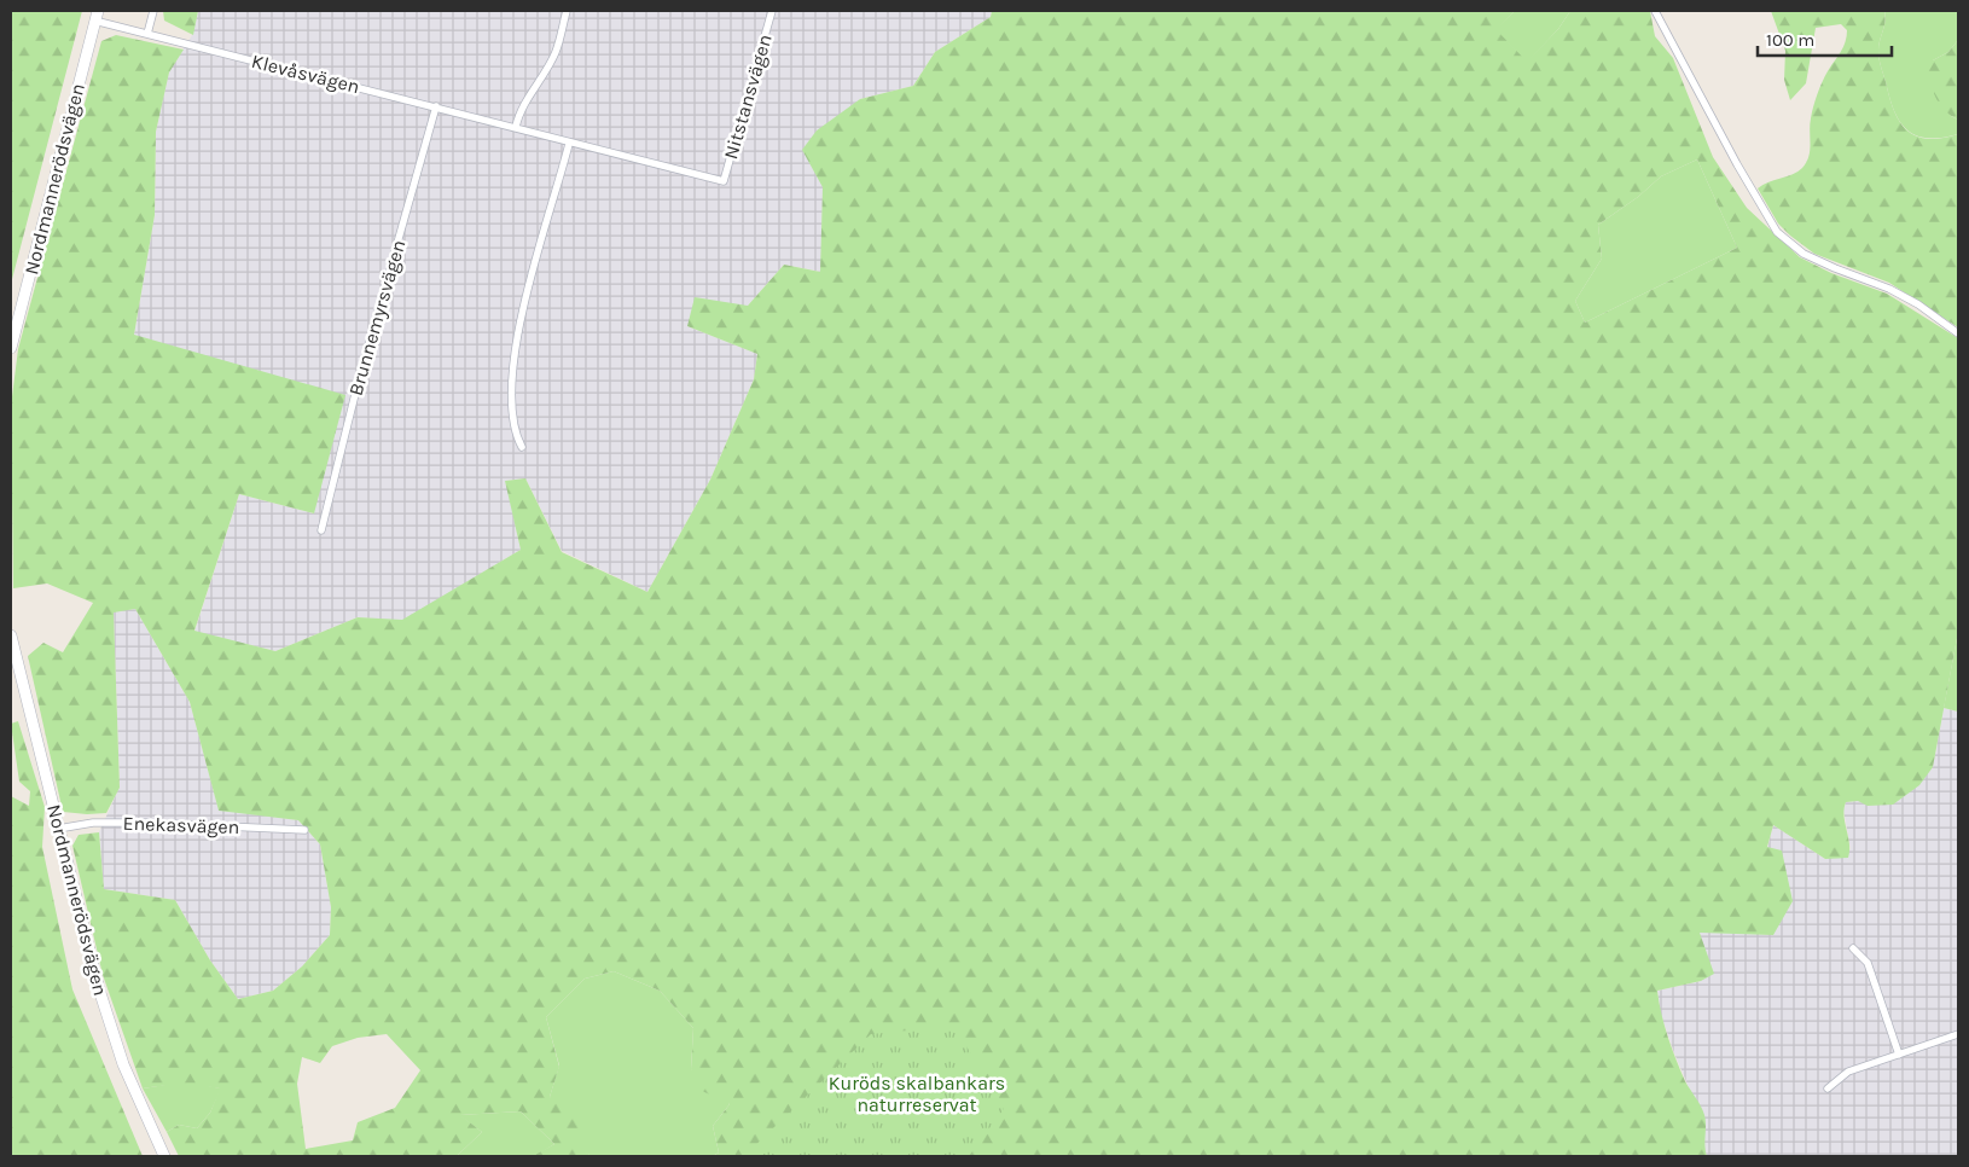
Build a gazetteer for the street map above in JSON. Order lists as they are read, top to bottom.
{
  "streets": {
    "main road": ["Nordmannerödsvägen"],
    "street": [
      "Klevåsvägen",
      "Nitstansvägen",
      "Brunnemyrsvägen",
      "Enekasvägen"
    ]
  },
  "crossings": [
    ["Klevåsvägen", "Nitstansvägen"],
    ["Klevåsvägen", "Nordmannerödsvägen"],
    ["Klevåsvägen", "Brunnemyrsvägen"],
    ["Nordmannerödsvägen", "Enekasvägen"]
  ],
  "parks": ["Kuröds skalbankars naturreservat"],
  "scale_bar": "100 m"
}
